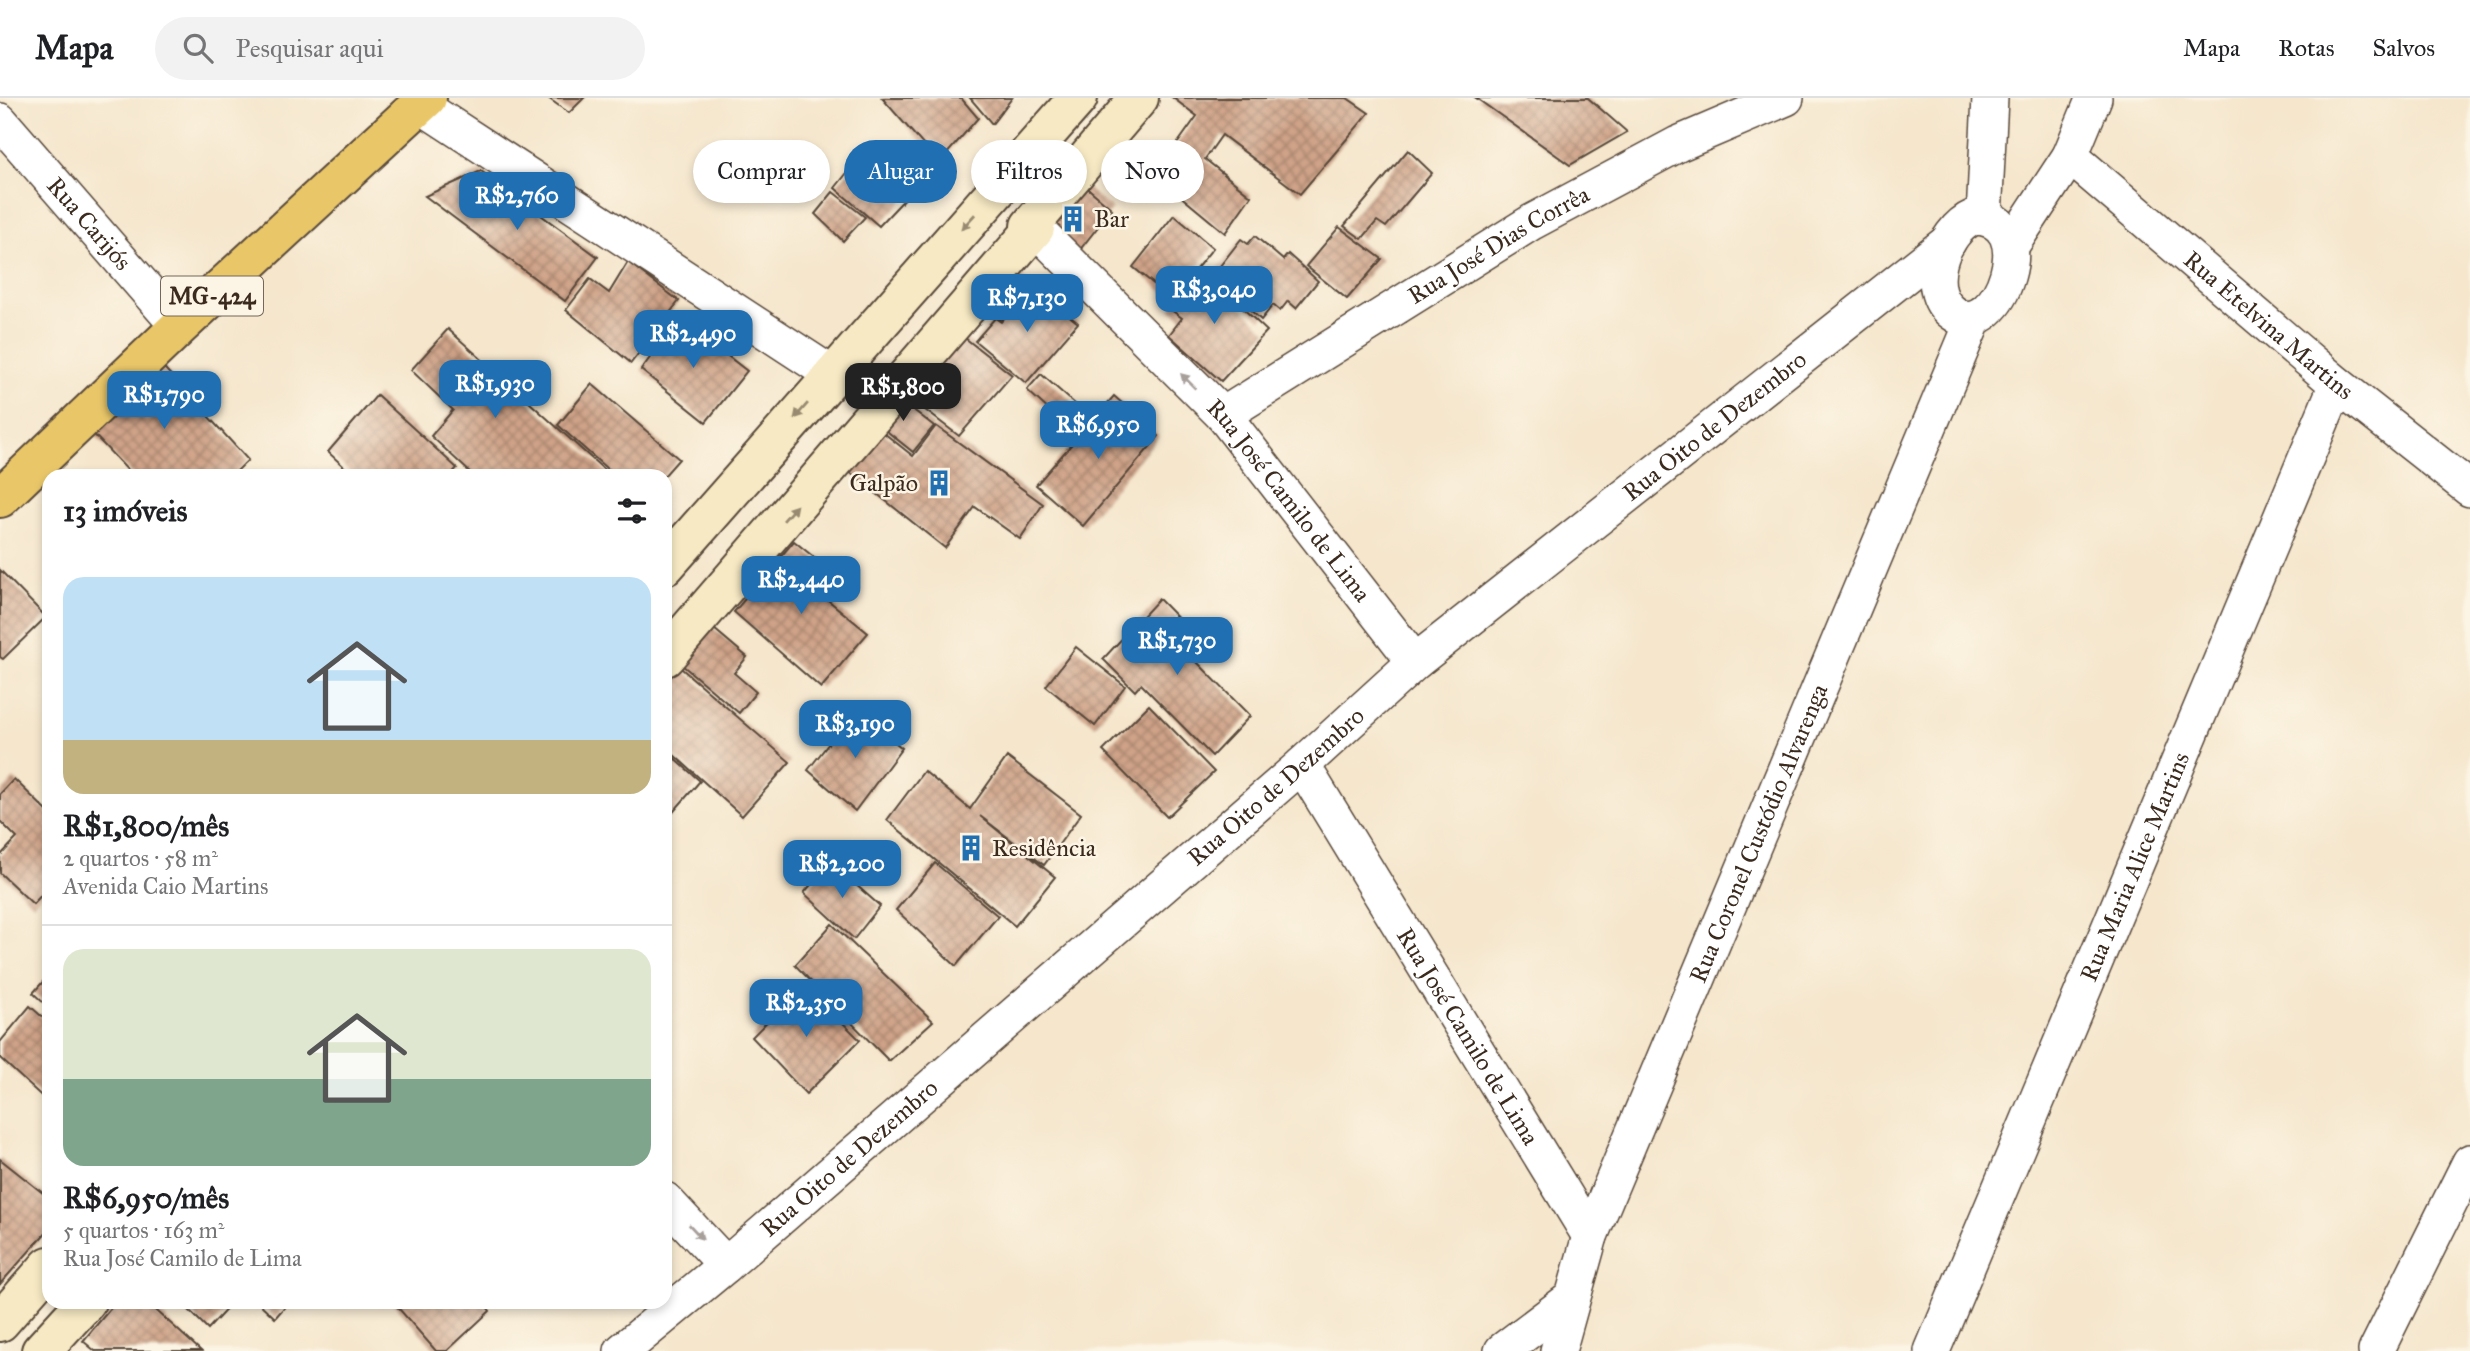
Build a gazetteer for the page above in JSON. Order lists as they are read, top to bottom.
{
  "streets": {
    "highway": ["MG-424"],
    "street": [
      "Rua Carijós",
      "Rua José Dias Corrêa",
      "Rua Etelvina Martins",
      "Rua Oito de Dezembro",
      "Rua José Camilo de Lima",
      "Rua Coronel Custódio Alvarenga",
      "Rua Maria Alice Martins"
    ]
  },
  "crossings": [
    ["Rua Carijós", "MG-424"],
    ["Rua José Dias Corrêa", "Rua José Camilo de Lima"],
    ["Rua Etelvina Martins", "Rua Maria Alice Martins"],
    ["Rua Oito de Dezembro", "Rua José Camilo de Lima"],
    ["Rua Oito de Dezembro", "Rua Coronel Custódio Alvarenga"],
    ["Rua José Camilo de Lima", "Rua Coronel Custódio Alvarenga"]
  ],
  "places": {
    "building": ["Bar", "Galpão", "Residência"]
  },
  "page": {
    "header": "Mapa",
    "search": "Pesquisar aqui",
    "nav": ["Mapa", "Rotas", "Salvos"],
    "chip": [
      "Comprar",
      "Alugar",
      "Filtros",
      "Novo"
    ],
    "price": [
      "R$2,760",
      "R$3,040",
      "R$7,130",
      "R$2,490",
      "R$1,930",
      "R$1,800",
      "R$1,790",
      "R$6,950",
      "R$2,440",
      "R$1,730",
      "R$3,190",
      "R$2,200",
      "R$2,350"
    ],
    "heading": "13 imóveis",
    "list": [
      {
        "name": "R$1,800/mês",
        "note": "2 quartos · 58 m² · Avenida Caio Martins"
      },
      {
        "name": "R$6,950/mês",
        "note": "5 quartos · 163 m² · Rua José Camilo de Lima"
      }
    ]
  }
}
